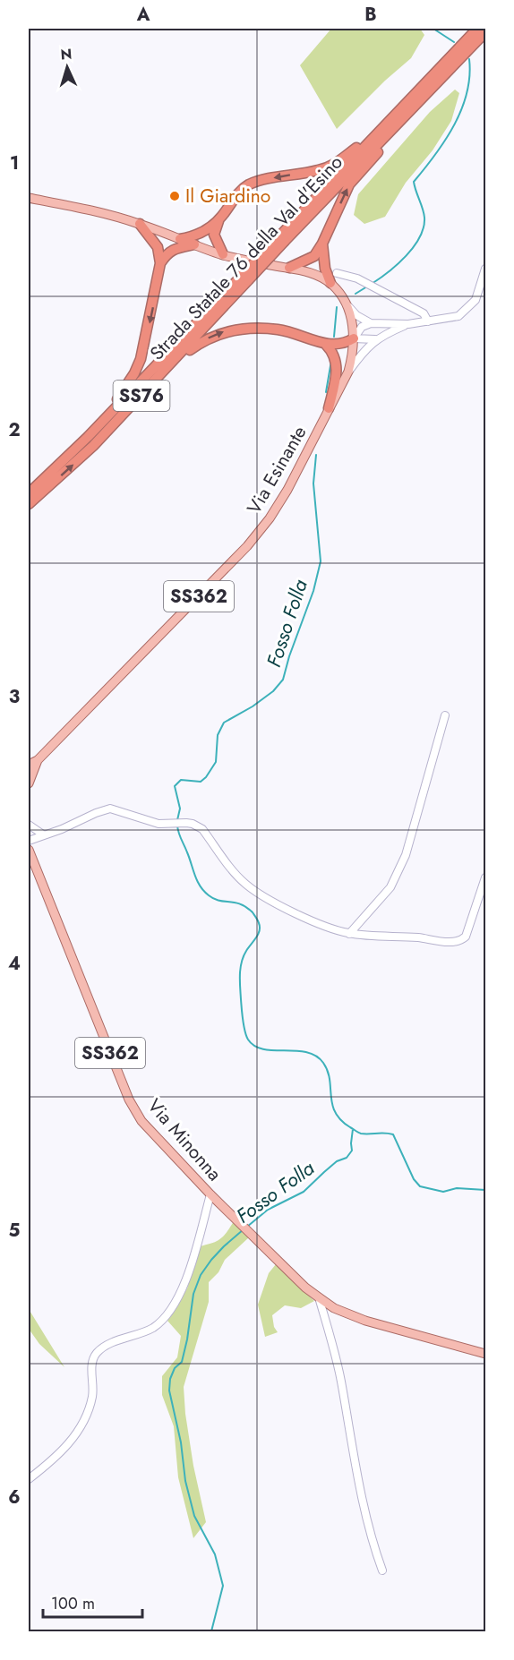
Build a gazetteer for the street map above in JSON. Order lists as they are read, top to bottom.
{
  "streets": {
    "highway": ["Strada Statale 76 della Val d'Esino", "SS76"],
    "main road": ["Via Esinante", "SS362", "Via Minonna"]
  },
  "crossings": [
    ["Via Esinante", "SS362"]
  ],
  "water": ["Fosso Folla"],
  "places": ["Il Giardino"],
  "scale_bar": "100 m",
  "north": "top",
  "grid": {
    "columns": ["A", "B"],
    "rows": [
      "1",
      "2",
      "3",
      "4",
      "5",
      "6"
    ]
  }
}
